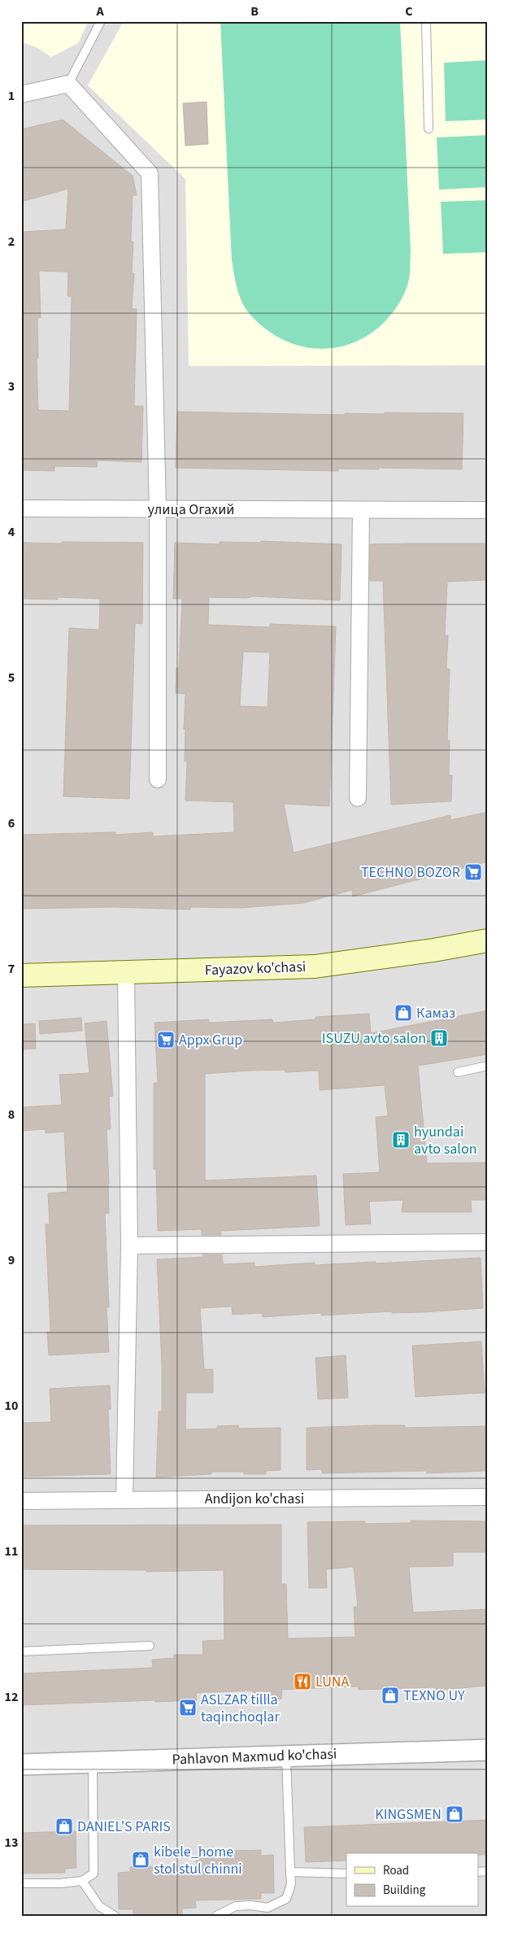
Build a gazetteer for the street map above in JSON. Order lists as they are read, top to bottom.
{
  "streets": {
    "main road": ["Fayazov ko'chasi"],
    "street": ["улица Огахий", "Andijon ko'chasi", "Pahlavon Maxmud ko'chasi"]
  },
  "places": {
    "supermarket": ["TECHNO BOZOR", "Appx Grup", "ASLZAR tillla taqinchoqlar"],
    "shop": [
      "Камаз",
      "TEXNO UY",
      "KINGSMEN",
      "DANIEL'S PARIS",
      "kibele_home stol stul chinni"
    ],
    "building": ["ISUZU avto salon", "hyundai avto salon"],
    "restaurant": ["LUNA"]
  },
  "legend": ["Road", "Building"],
  "grid": {
    "columns": ["A", "B", "C"],
    "rows": [
      "1",
      "2",
      "3",
      "4",
      "5",
      "6",
      "7",
      "8",
      "9",
      "10",
      "11",
      "12",
      "13"
    ]
  }
}
